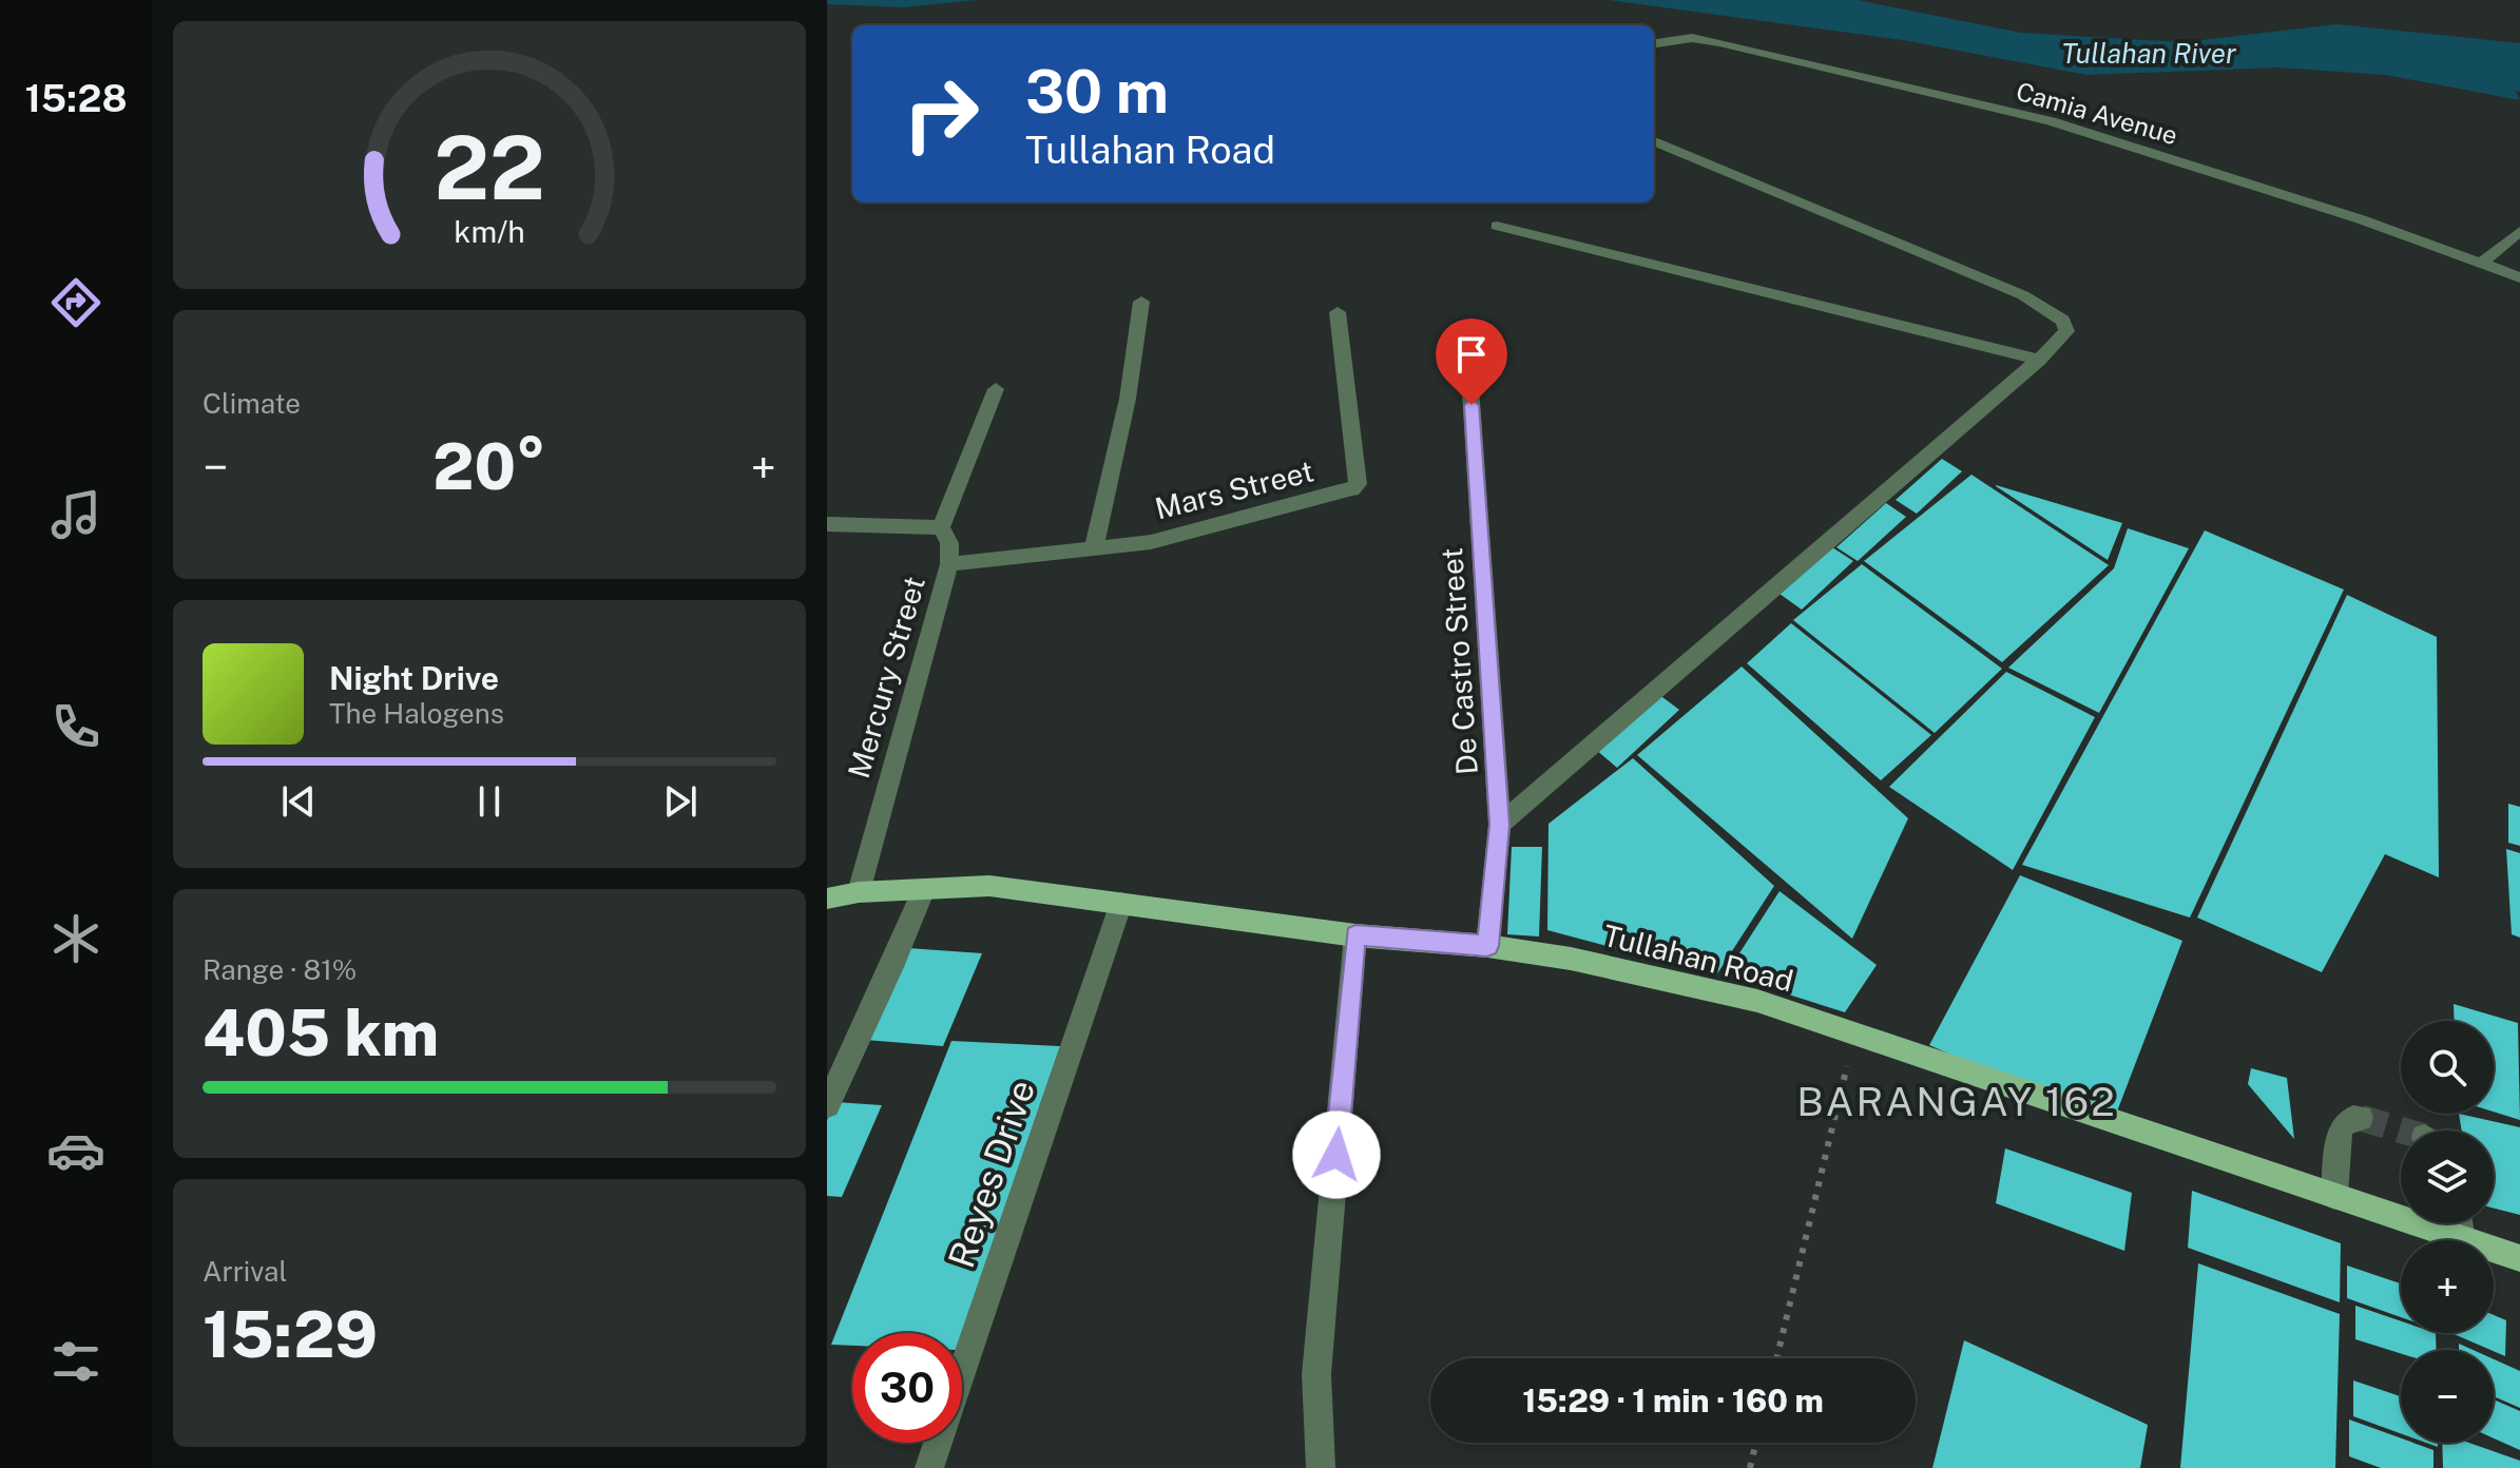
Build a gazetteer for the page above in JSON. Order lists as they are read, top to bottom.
{
  "streets": {
    "main road": ["Tullahan Road"],
    "street": [
      "Camia Avenue",
      "Mars Street",
      "De Castro Street",
      "Mercury Street",
      "Reyes Drive"
    ]
  },
  "crossings": [
    ["Mars Street", "Mercury Street"],
    ["De Castro Street", "Tullahan Road"],
    ["Mercury Street", "Tullahan Road"],
    ["Tullahan Road", "Reyes Drive"]
  ],
  "districts": ["BARANGAY 162"],
  "water": ["Tullahan River"],
  "page": {
    "tabs": "15:28",
    "turn": ["30 m", "Tullahan Road"],
    "tile": [
      "Climate",
      ["Range · 81%", "405 km"],
      ["Arrival", "15:29"]
    ],
    "heat": ["−", "20°", "+"],
    "song": ["Night Drive", "The Halogens"],
    "map_buttons": ["+", "−"],
    "limit": "30",
    "trip": "15:29 · 1 min · 160 m",
    "gauge": ["22", "km/h"]
  }
}
